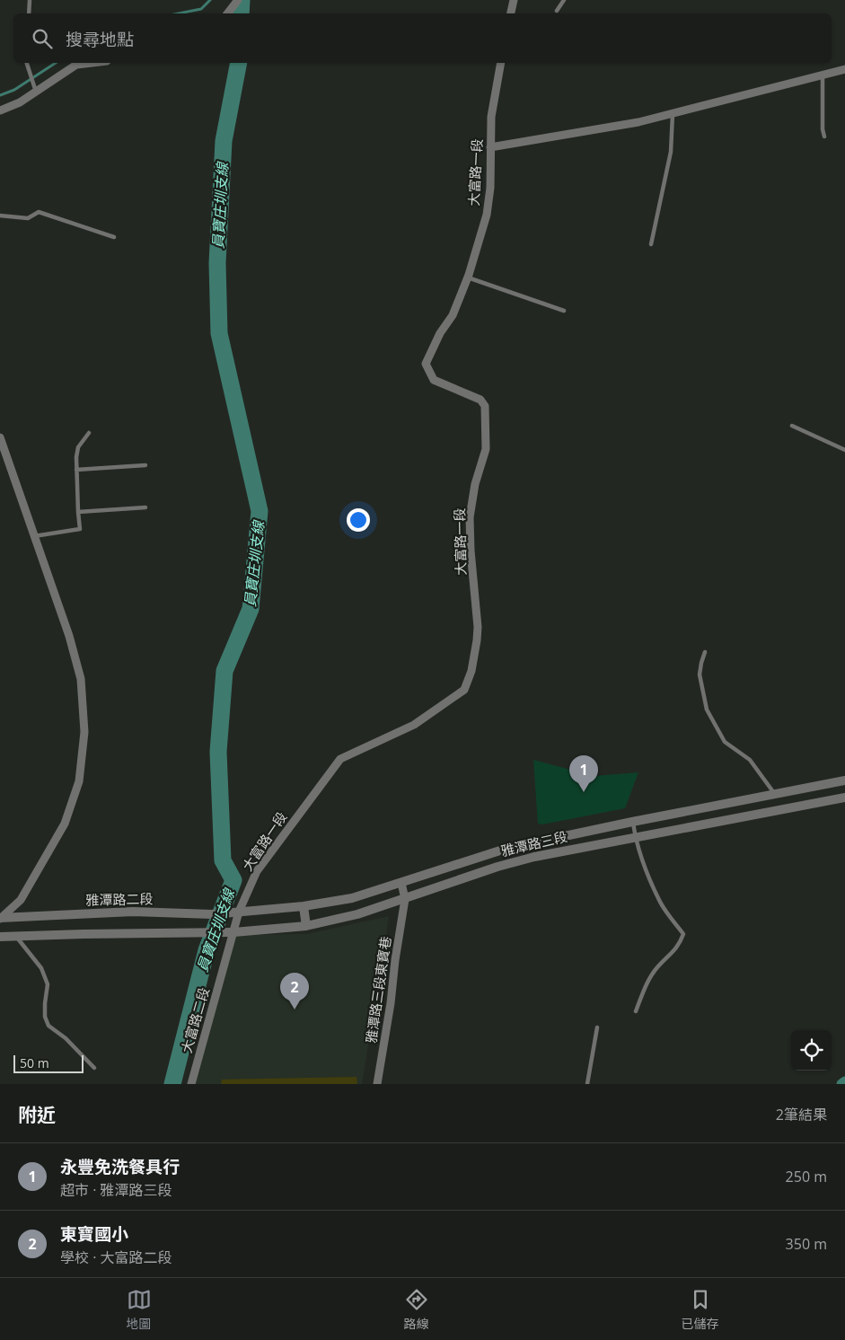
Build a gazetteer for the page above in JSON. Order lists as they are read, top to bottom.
{
  "streets": {
    "street": [
      "大富路一段",
      "雅潭路三段",
      "雅潭路二段",
      "雅潭路三段東寶巷",
      "大富路二段"
    ]
  },
  "crossings": [
    ["大富路一段", "雅潭路三段"],
    ["大富路一段", "雅潭路二段"],
    ["大富路一段", "大富路二段"],
    ["雅潭路三段", "雅潭路二段"],
    ["雅潭路三段", "雅潭路三段東寶巷"],
    ["雅潭路三段", "大富路二段"],
    ["雅潭路二段", "大富路二段"]
  ],
  "water": ["員寶庄圳支線"],
  "scale_bar": "50 m",
  "page": {
    "search": "搜尋地點",
    "pins": ["1", "2"],
    "scale": "50 m",
    "heading": ["附近", "2筆結果"],
    "list": [
      {
        "mark": "1",
        "name": "永豐免洗餐具行",
        "note": "超市 · 雅潭路三段",
        "value": "250 m"
      },
      {
        "mark": "2",
        "name": "東寶國小",
        "note": "學校 · 大富路二段",
        "value": "350 m"
      }
    ],
    "nav": ["地圖", "路線", "已儲存"]
  }
}
